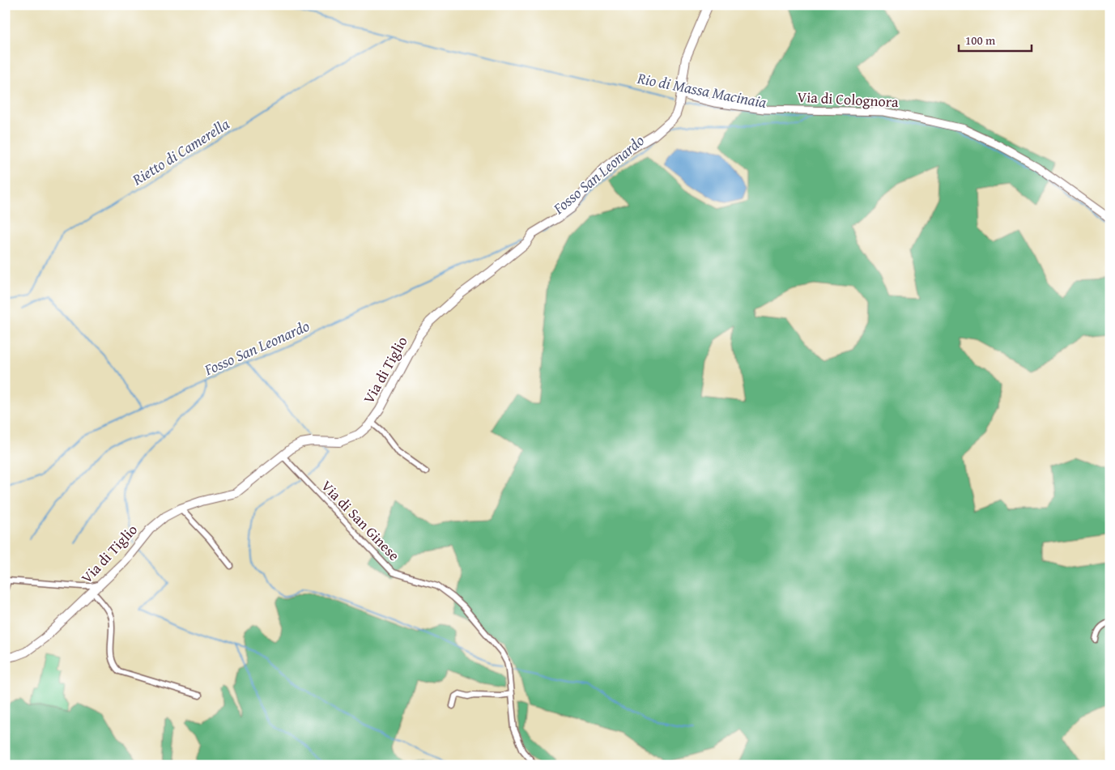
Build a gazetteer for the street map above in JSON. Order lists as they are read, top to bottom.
{
  "streets": {
    "main road": ["Via di Tiglio"],
    "street": ["Via di Colognora", "Via di San Ginese"]
  },
  "crossings": [
    ["Via di Colognora", "Via di Tiglio"],
    ["Via di Tiglio", "Via di San Ginese"]
  ],
  "water": ["Rio di Massa Macinaia", "Rietto di Camerella", "Fosso San Leonardo"],
  "scale_bar": "100 m"
}
